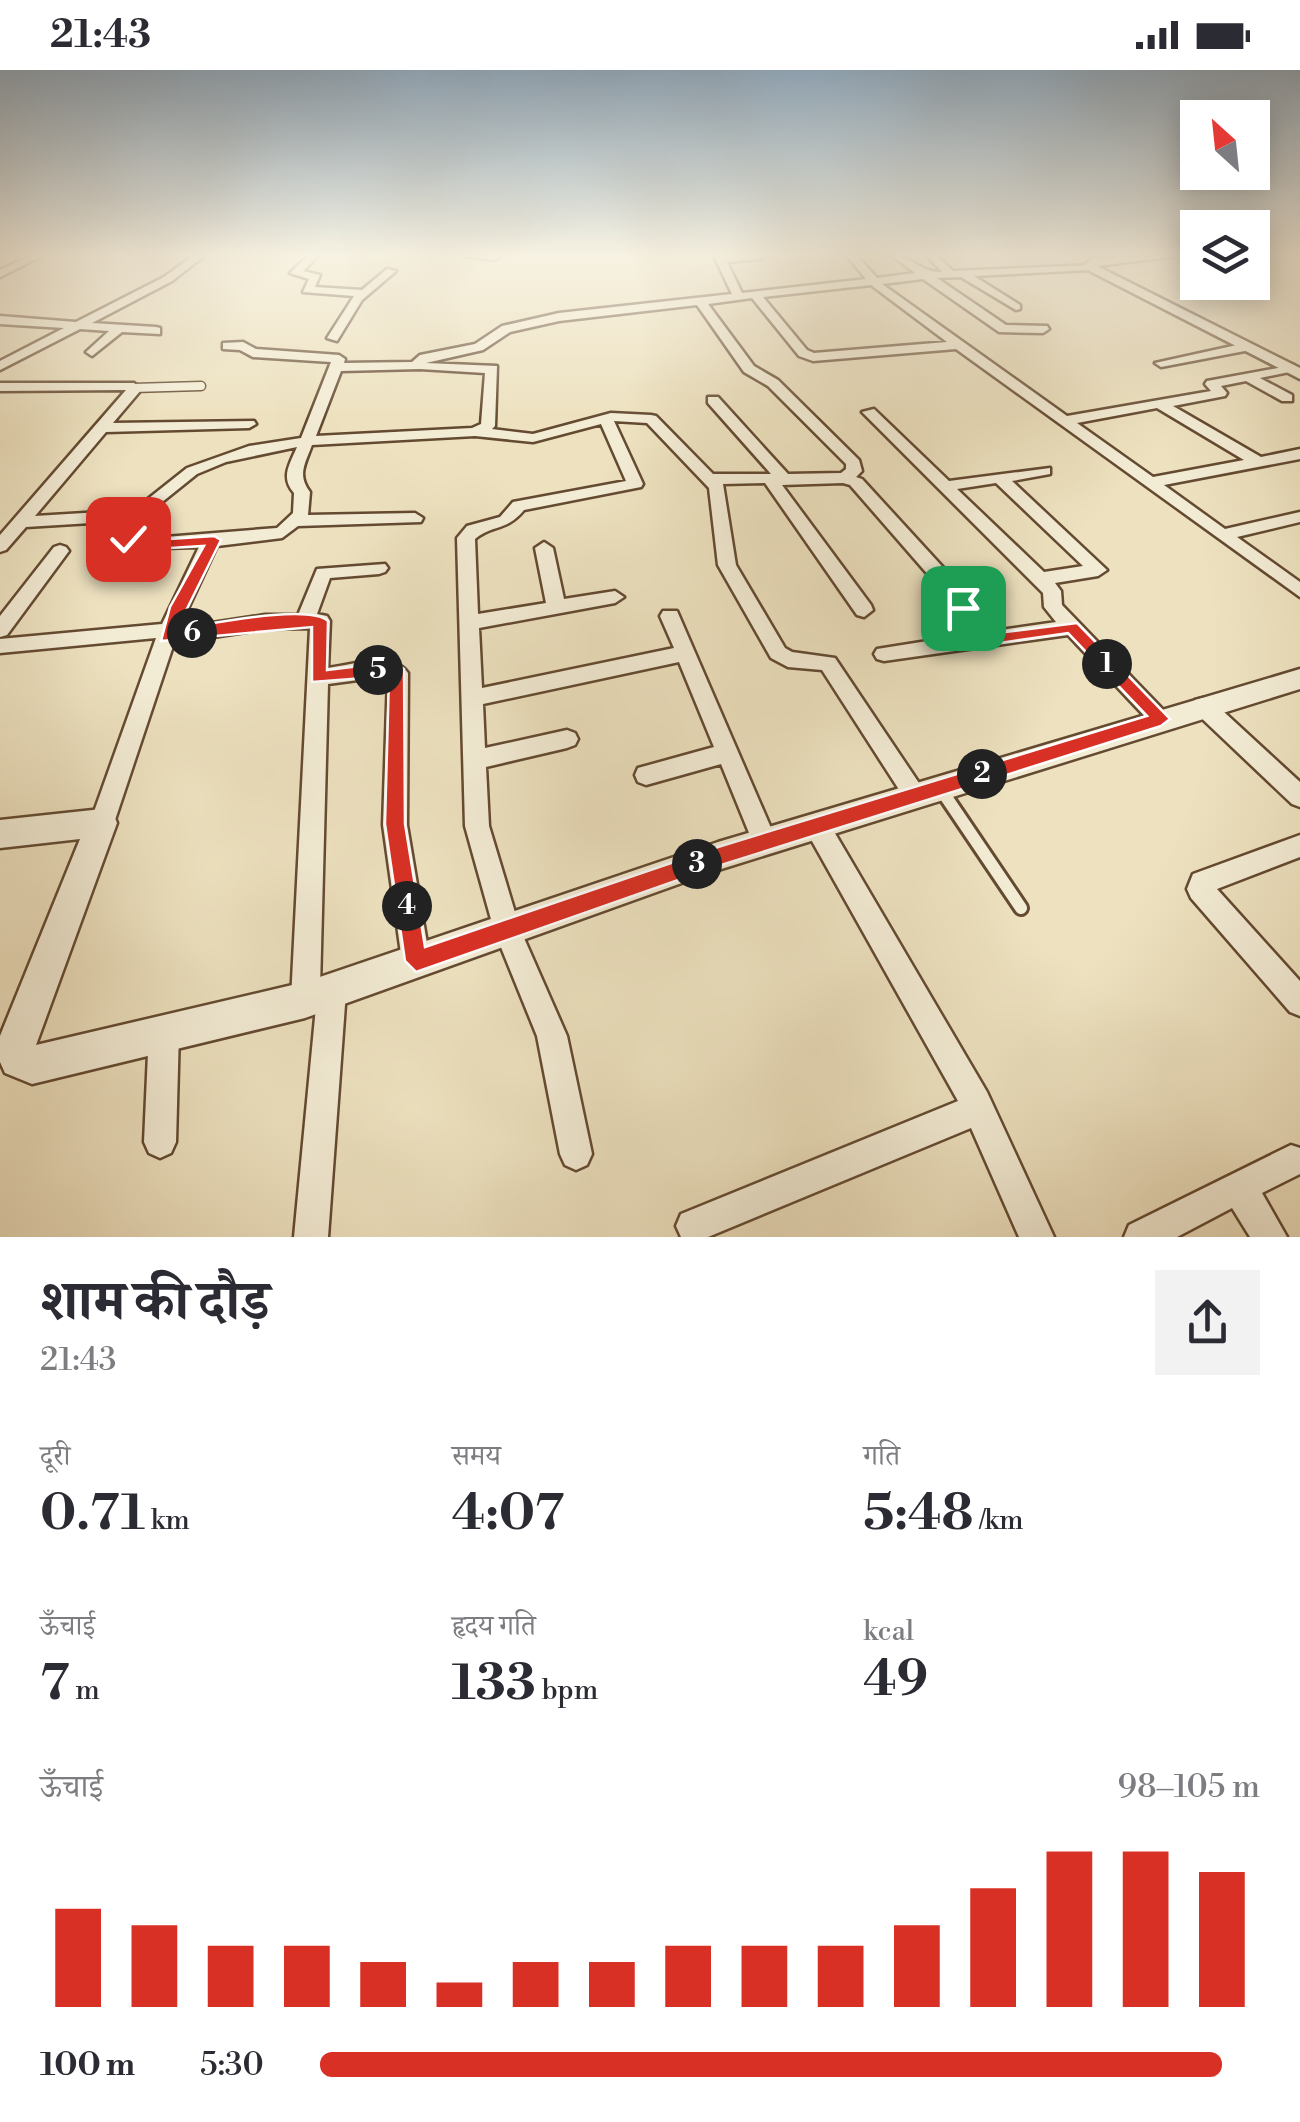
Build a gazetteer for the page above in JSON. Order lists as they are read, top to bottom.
{
  "north": "top left",
  "page": {
    "status": "21:43",
    "pins": [
      "6",
      "1",
      "5",
      "2",
      "3",
      "4"
    ],
    "heading": ["शाम की दौड़", "21:43"],
    "stats": [
      ["दूरी", "0.71 km"],
      ["समय", "4:07"],
      ["गति", "5:48 /km"],
      ["ऊँचाई", "7 m"],
      ["हृदय गति", "133 bpm"],
      ["kcal", "49"]
    ],
    "chart": ["ऊँचाई", "98–105 m"],
    "list": [
      {
        "name": "100 m",
        "note": "5:30"
      }
    ]
  }
}
